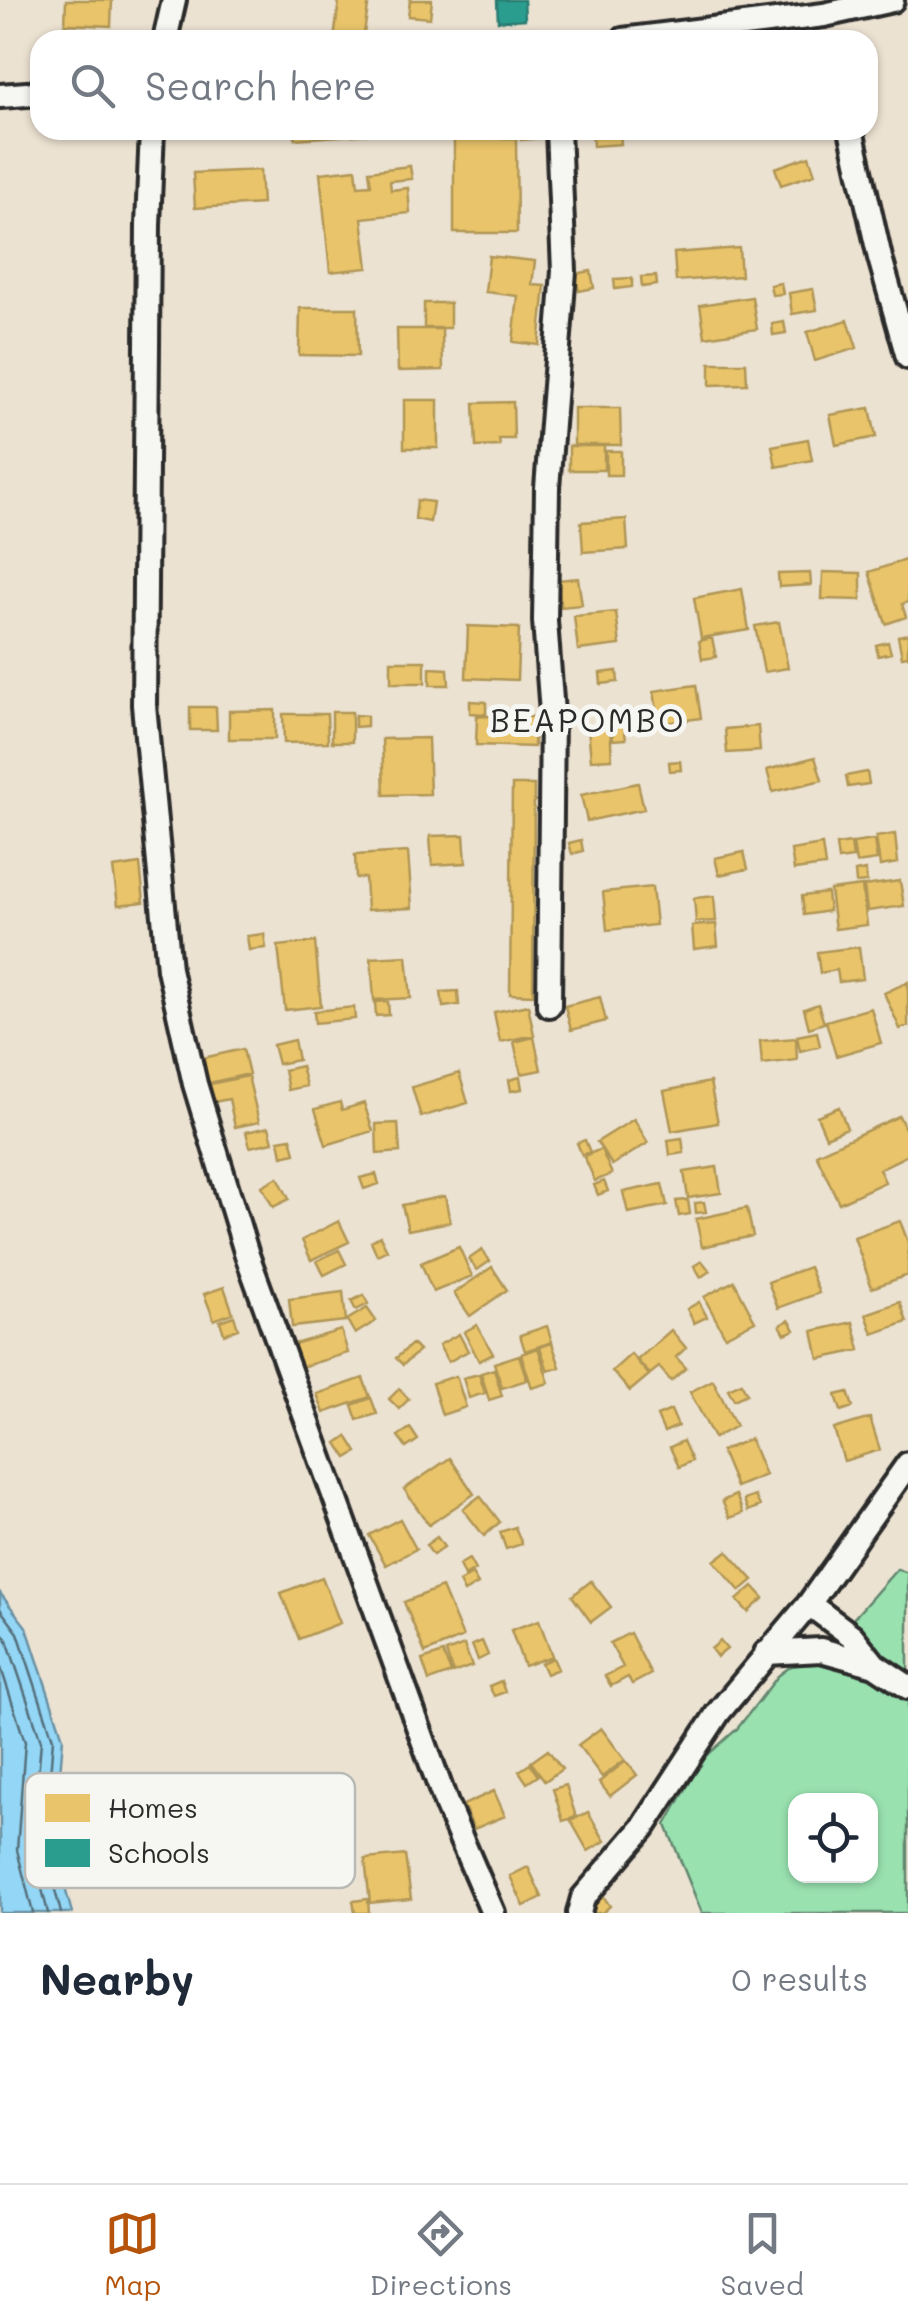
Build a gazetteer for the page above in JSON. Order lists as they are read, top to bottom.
{
  "districts": ["BEAPOMBO"],
  "legend": ["Homes", "Schools"],
  "page": {
    "search": "Search here",
    "heading": ["Nearby", "0 results"],
    "nav": ["Map", "Directions", "Saved"]
  }
}
